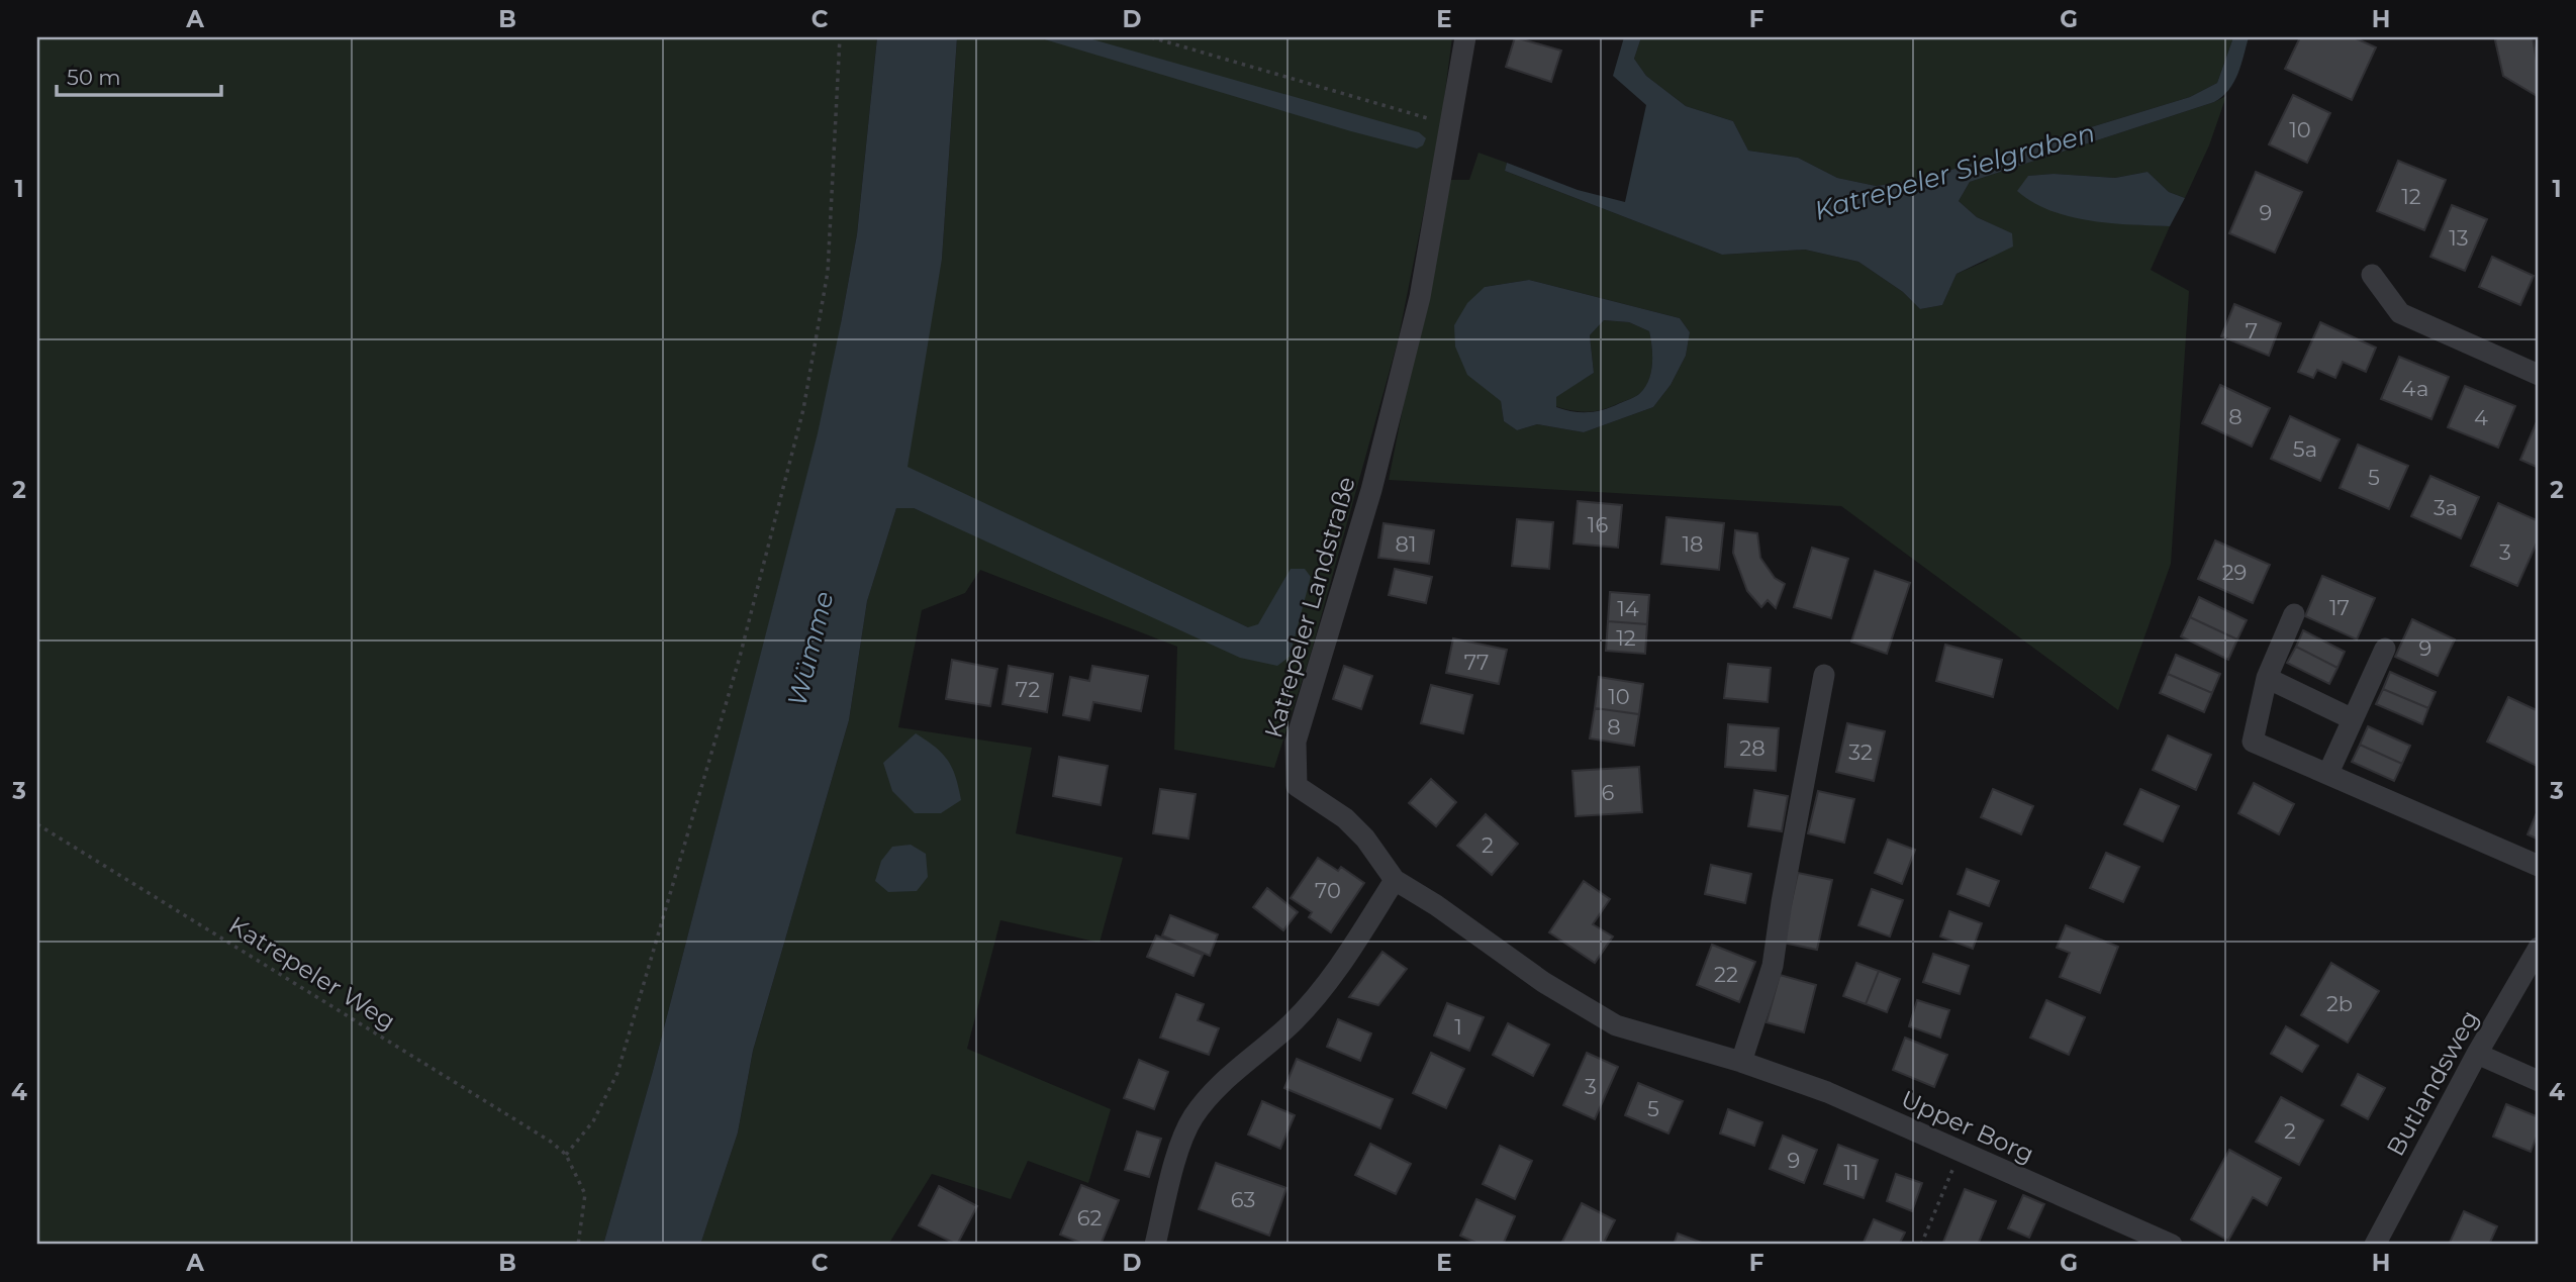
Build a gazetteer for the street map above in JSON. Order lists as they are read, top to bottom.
{
  "streets": {
    "street": ["Katrepeler Landstraße", "Butlandsweg", "Upper Borg"],
    "path": ["Katrepeler Weg"]
  },
  "crossings": [
    ["Katrepeler Landstraße", "Upper Borg"]
  ],
  "water": ["Katrepeler Sielgraben", "Wümme"],
  "house_numbers": [
    "10",
    "12",
    "9",
    "13",
    "7",
    "4a",
    "8",
    "4",
    "5a",
    "5",
    "3a",
    "16",
    "81",
    "18",
    "3",
    "29",
    "17",
    "14",
    "12",
    "9",
    "77",
    "72",
    "10",
    "8",
    "28",
    "32",
    "6",
    "2",
    "70",
    "22",
    "2b",
    "1",
    "3",
    "5",
    "2",
    "9",
    "11",
    "63",
    "62"
  ],
  "scale_bar": "50 m",
  "grid": {
    "columns": [
      "A",
      "B",
      "C",
      "D",
      "E",
      "F",
      "G",
      "H"
    ],
    "rows": [
      "1",
      "2",
      "3",
      "4"
    ]
  }
}
